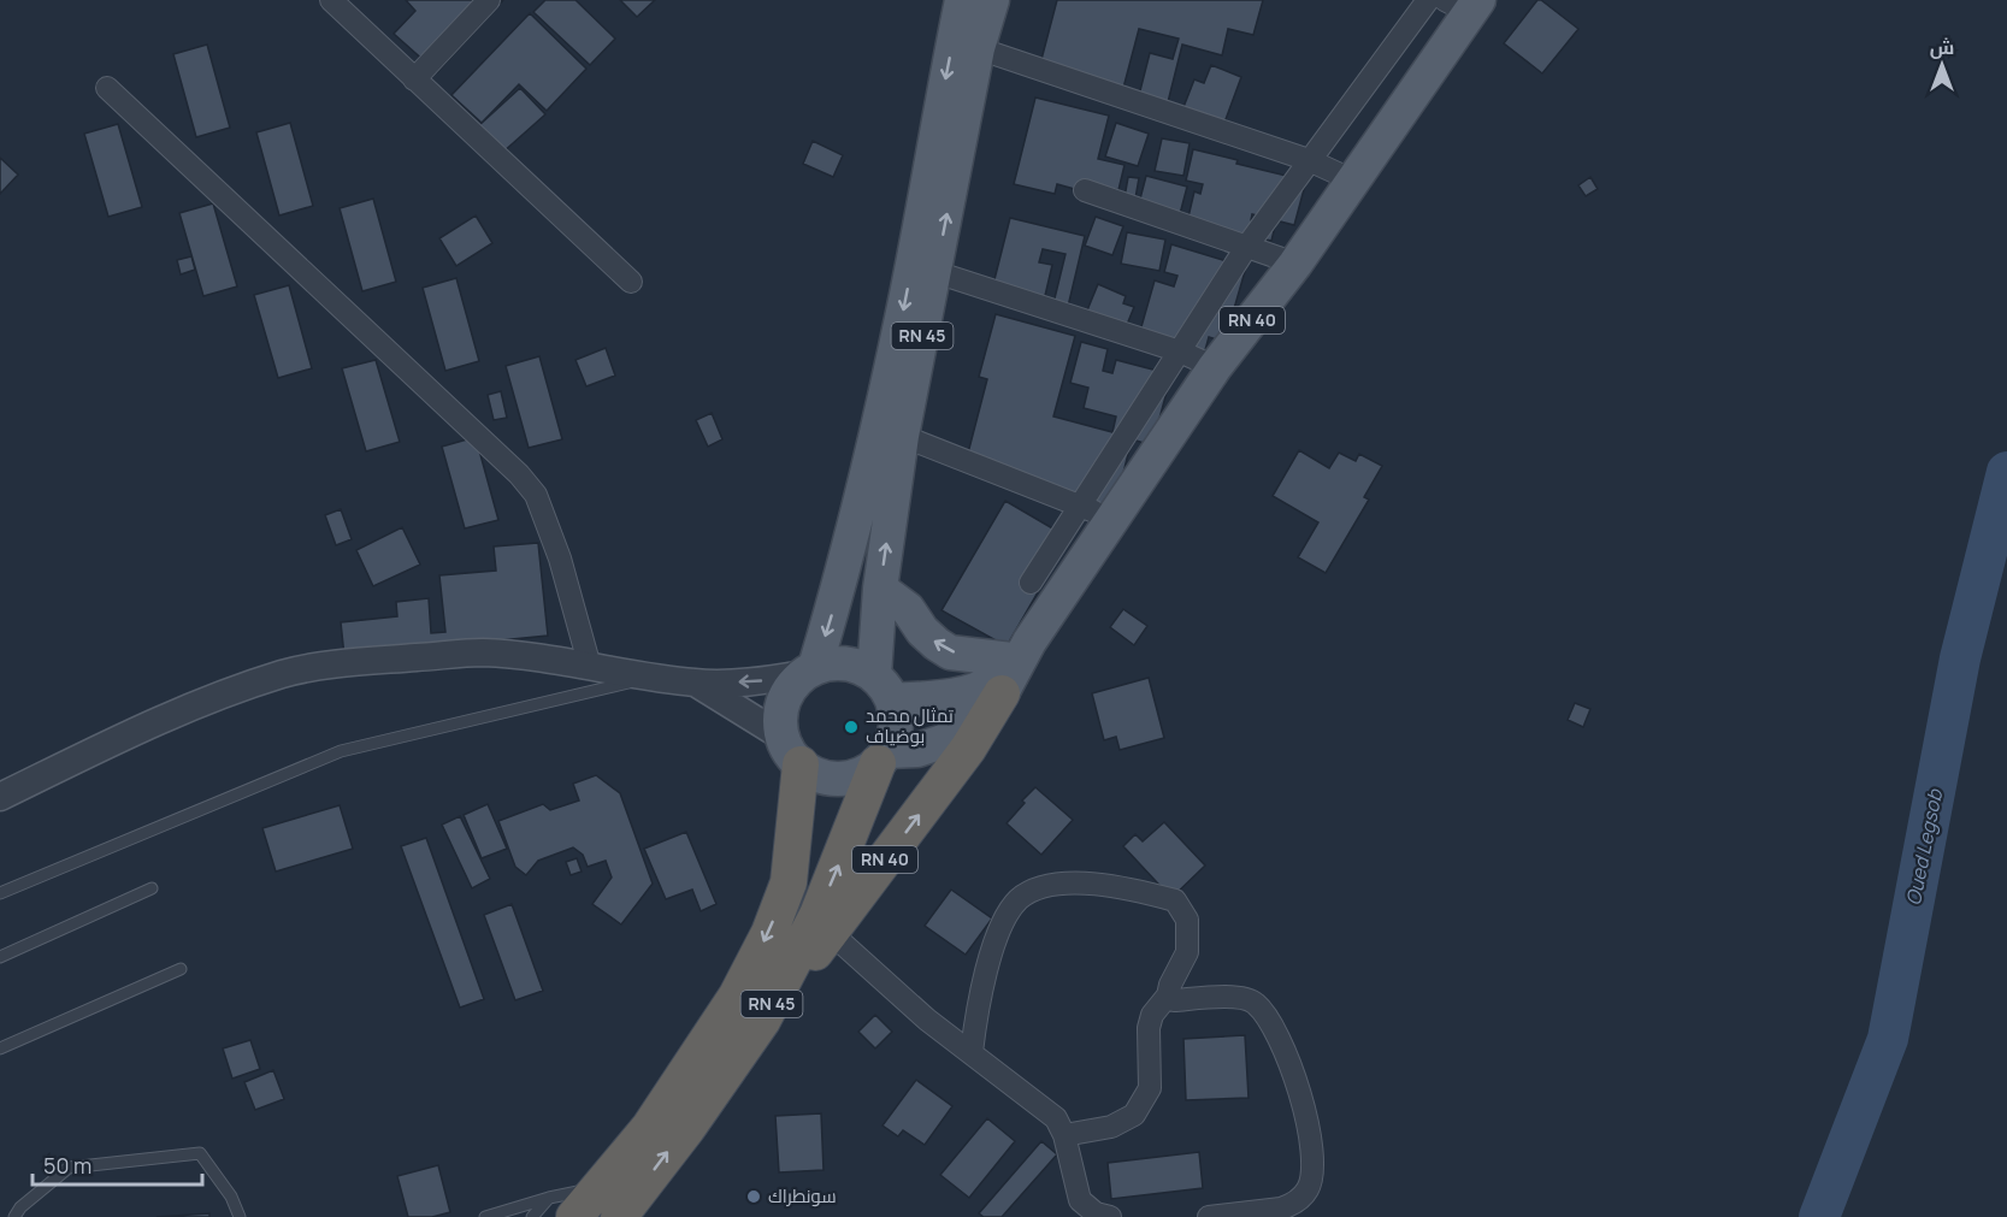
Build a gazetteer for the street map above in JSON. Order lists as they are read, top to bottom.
{
  "streets": {
    "highway": ["RN 40", "RN 45"]
  },
  "crossings": [
    ["RN 40", "RN 45"]
  ],
  "water": ["Oued Legsob"],
  "places": ["تمثال محمد بوضياف", "سونطراك"],
  "scale_bar": "50 m",
  "north": "top"
}
